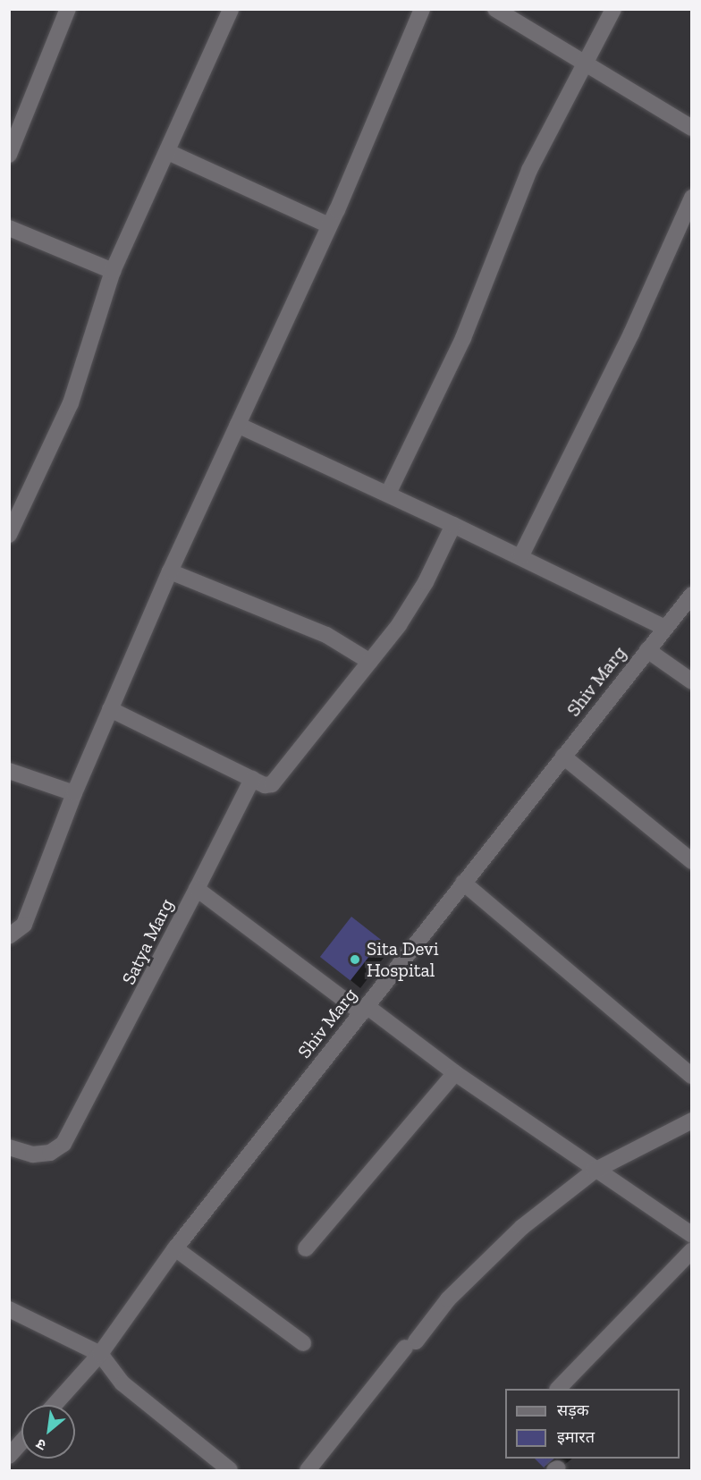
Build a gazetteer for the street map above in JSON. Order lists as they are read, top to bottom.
{
  "streets": {
    "street": ["Shiv Marg", "Satya Marg"]
  },
  "crossings": [
    ["Shiv Marg", "Satya Marg"]
  ],
  "places": ["Sita Devi Hospital"],
  "legend": ["सड़क", "इमारत"],
  "north": "bottom left"
}
